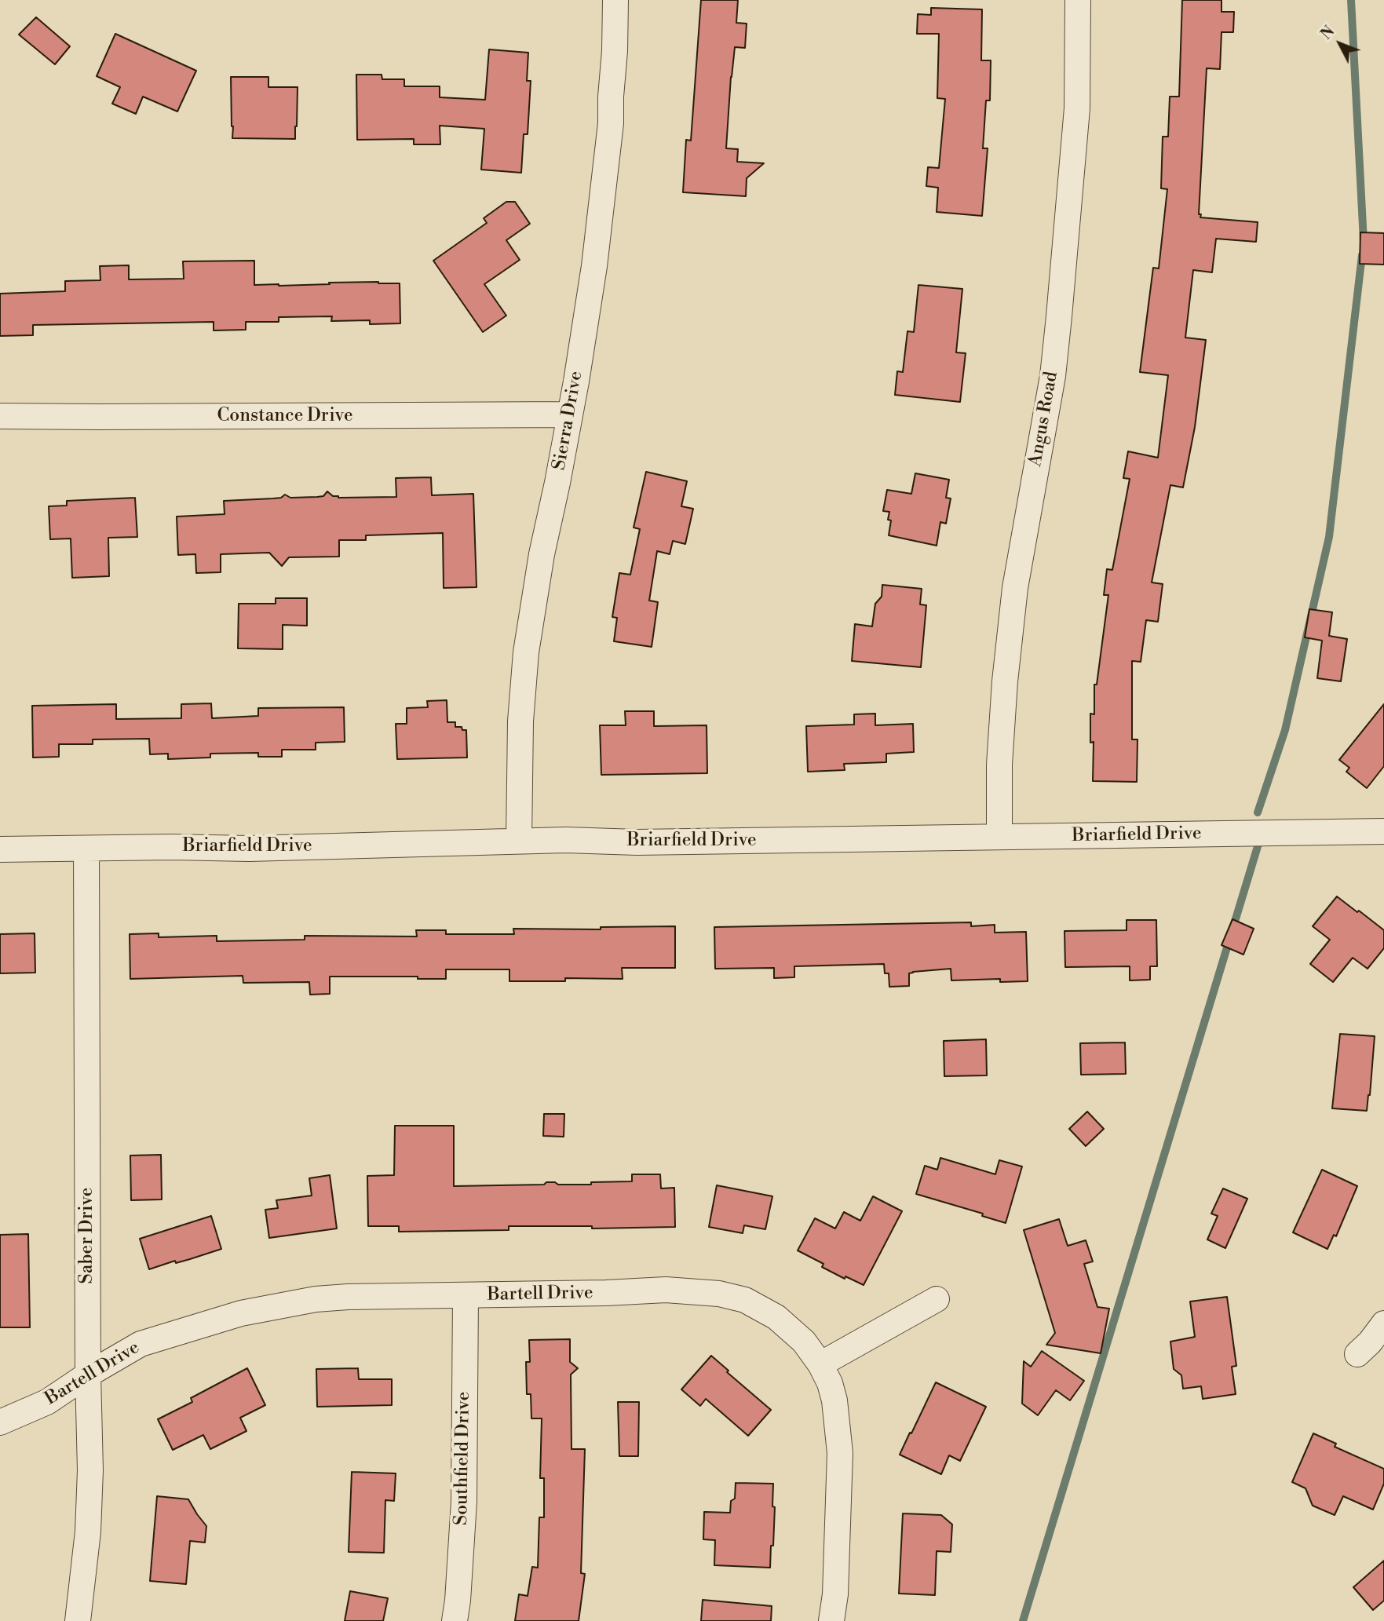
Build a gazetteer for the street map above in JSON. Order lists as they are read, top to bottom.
{
  "streets": {
    "street": [
      "Constance Drive",
      "Angus Road",
      "Sierra Drive",
      "Briarfield Drive",
      "Saber Drive",
      "Bartell Drive",
      "Southfield Drive"
    ]
  },
  "crossings": [
    ["Constance Drive", "Sierra Drive"],
    ["Angus Road", "Briarfield Drive"],
    ["Sierra Drive", "Briarfield Drive"],
    ["Briarfield Drive", "Saber Drive"],
    ["Saber Drive", "Bartell Drive"],
    ["Bartell Drive", "Southfield Drive"]
  ],
  "north": "top left"
}
